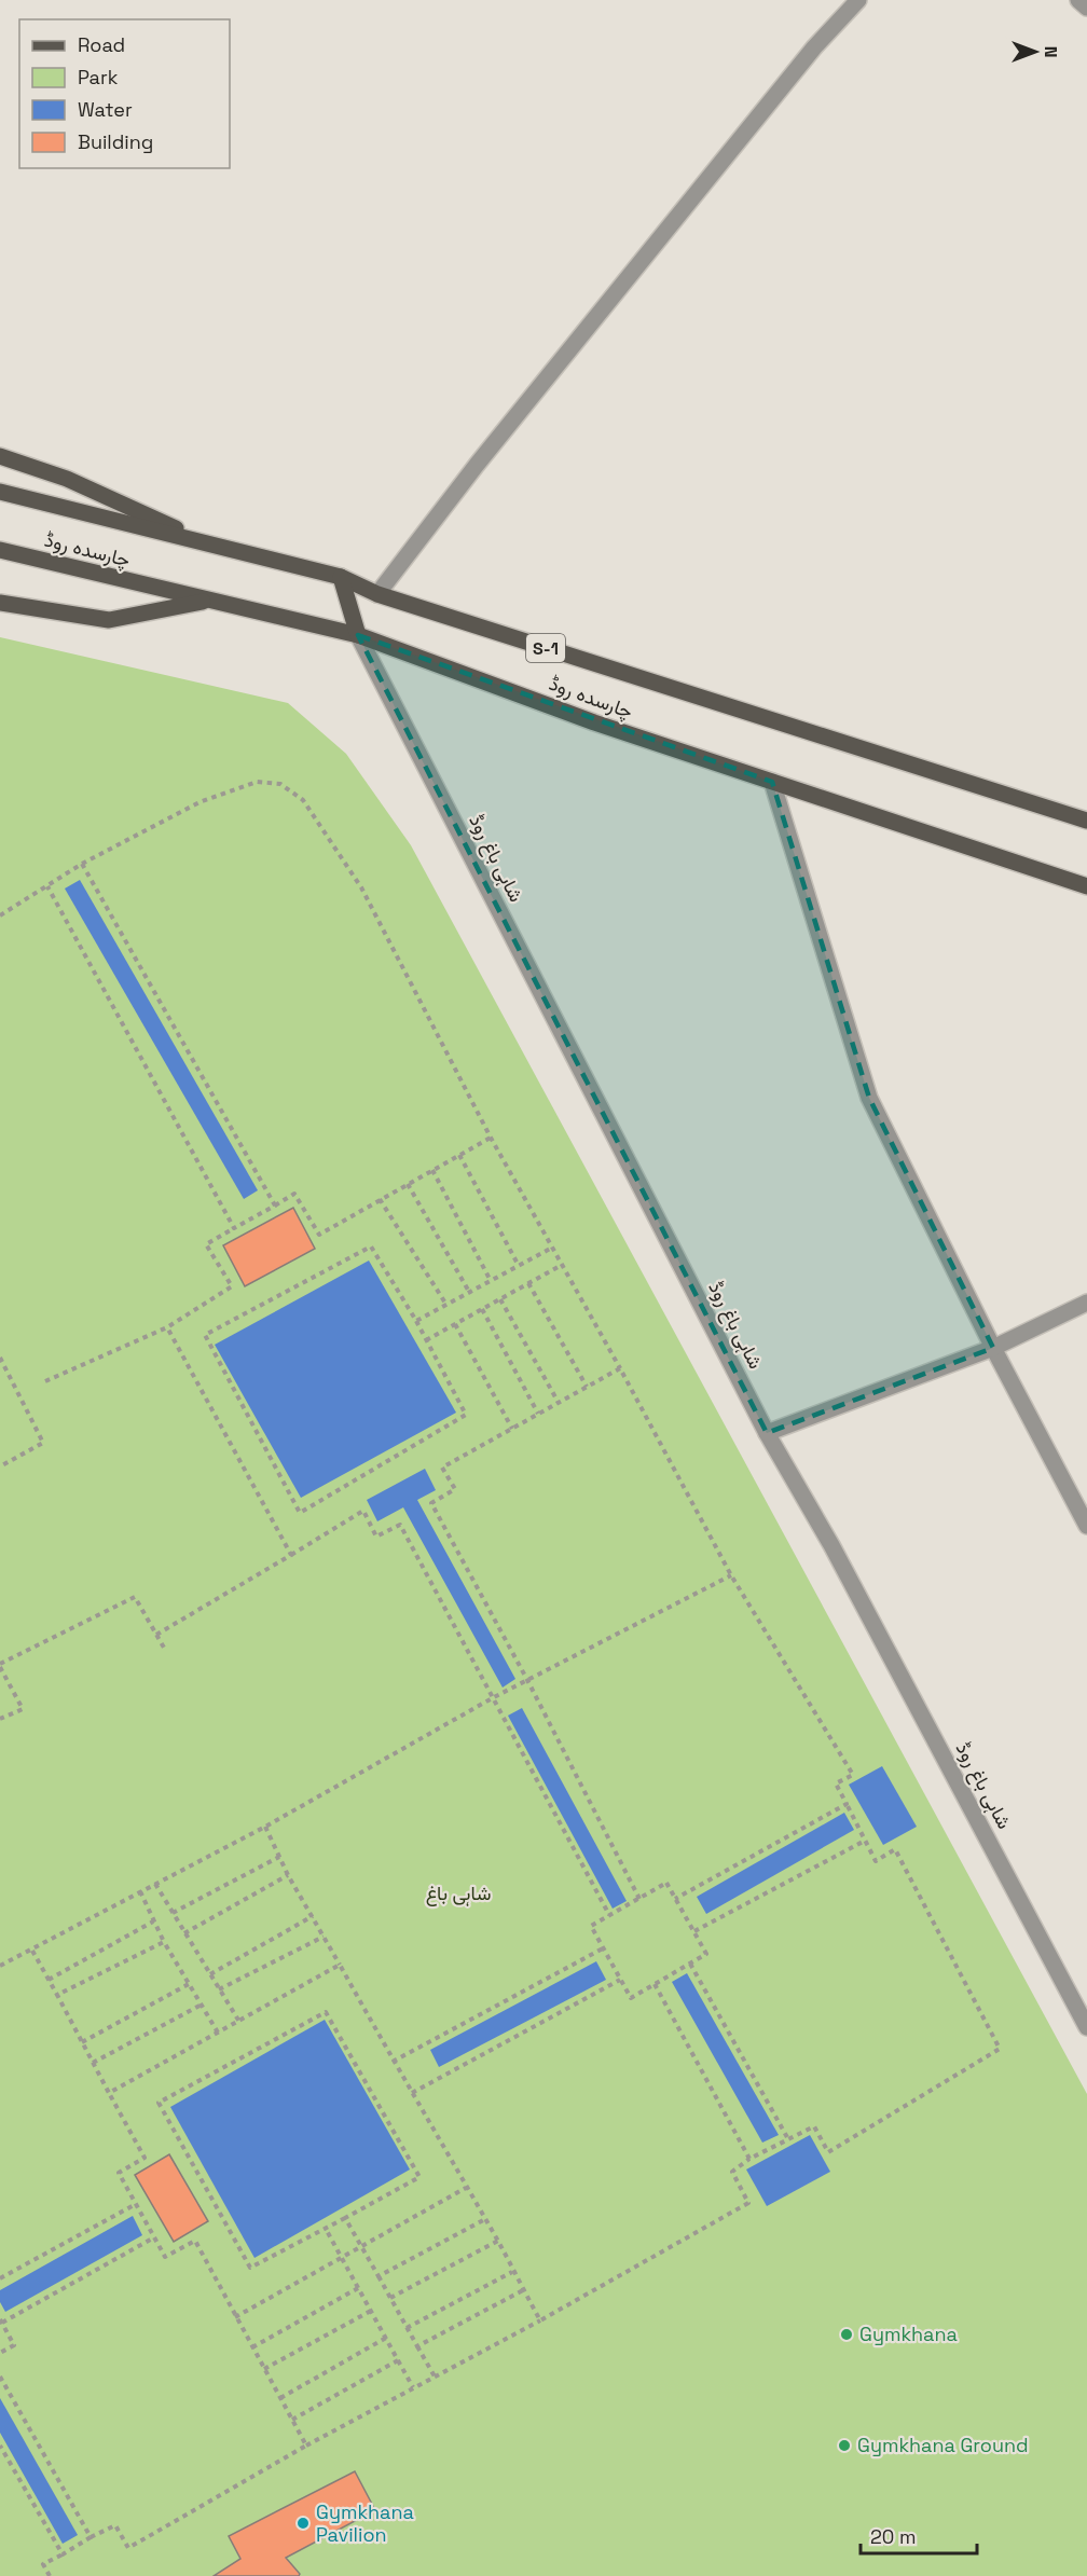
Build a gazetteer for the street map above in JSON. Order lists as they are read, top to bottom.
{
  "streets": {
    "main road": ["چارسدہ روڈ", "S-1"],
    "street": ["شاہی باغ روڈ"]
  },
  "crossings": [
    ["چارسدہ روڈ", "شاہی باغ روڈ"]
  ],
  "parks": ["شاہی باغ"],
  "places": ["Gymkhana", "Gymkhana Ground", "Gymkhana Pavilion"],
  "legend": [
    "Road",
    "Park",
    "Water",
    "Building"
  ],
  "scale_bar": "20 m",
  "north": "right"
}
